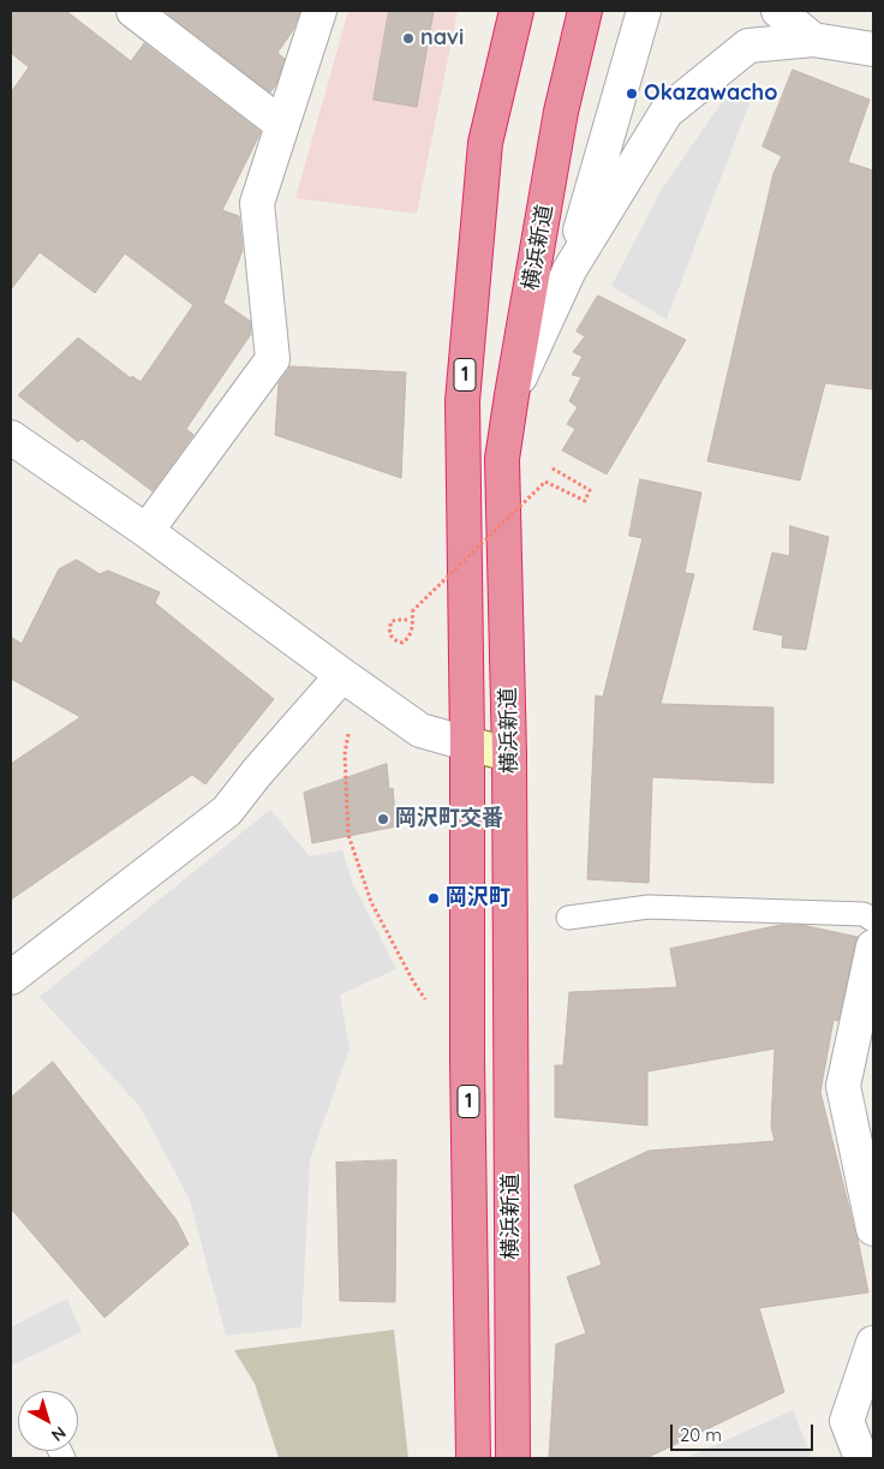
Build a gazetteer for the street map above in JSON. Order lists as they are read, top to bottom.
{
  "streets": {
    "highway": ["横浜新道", "1"]
  },
  "places": [
    "navi",
    "Okazawacho",
    "岡沢町交番",
    "岡沢町"
  ],
  "scale_bar": "20 m",
  "north": "bottom right"
}
